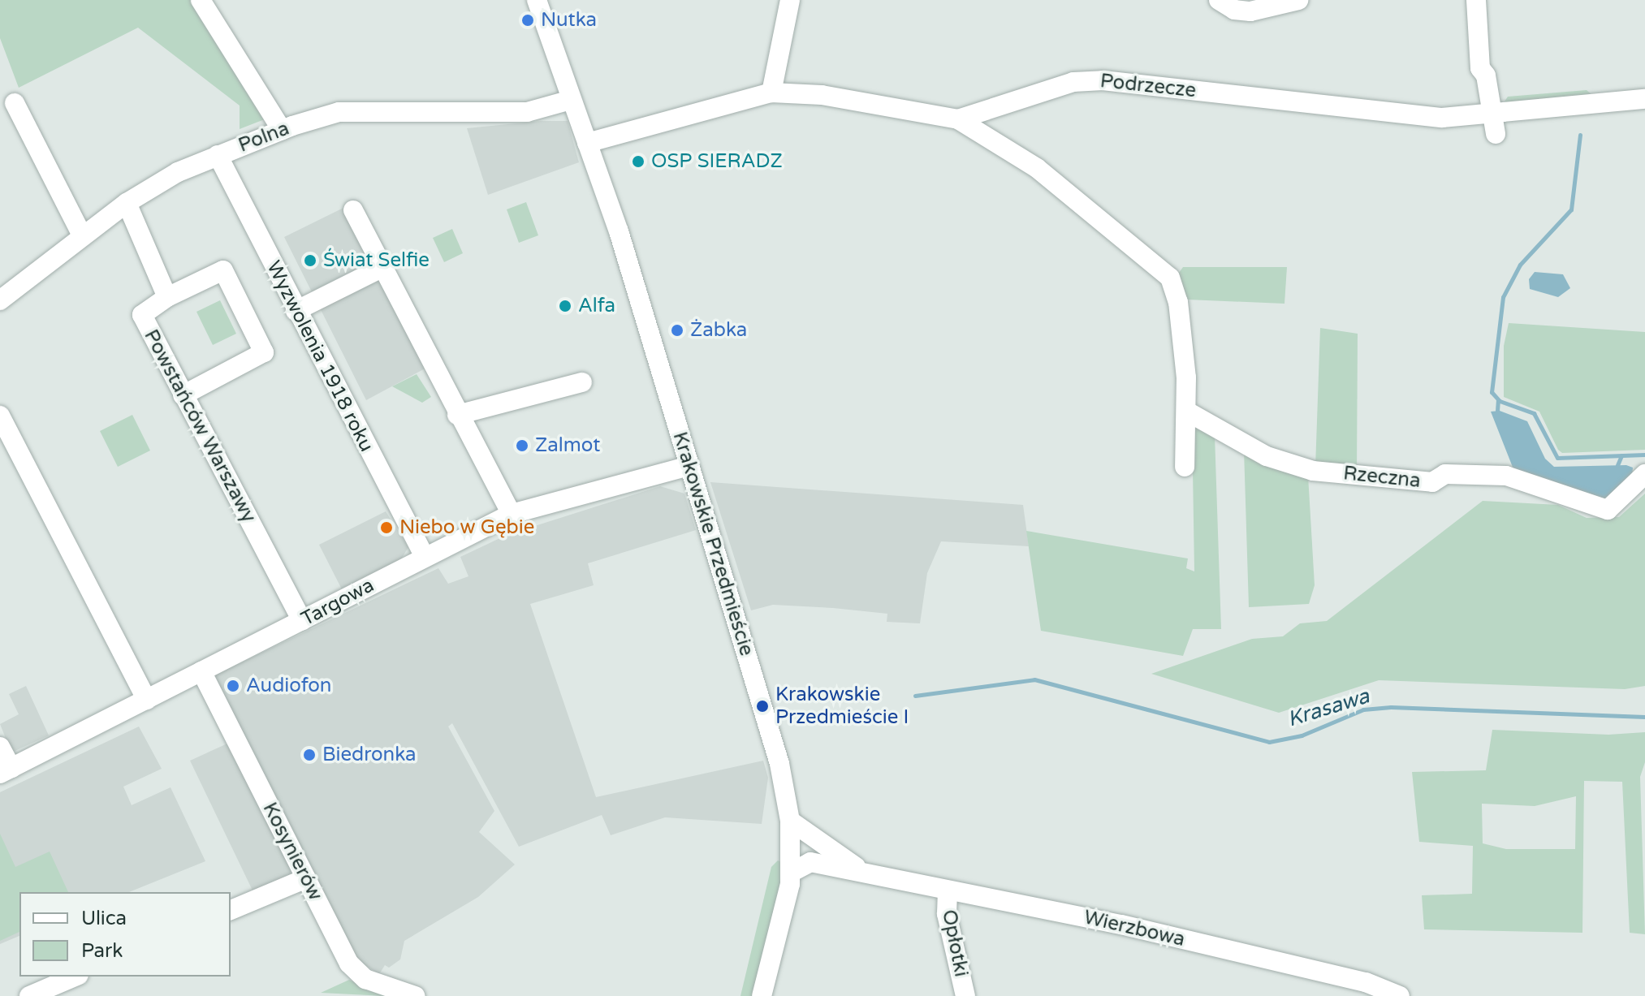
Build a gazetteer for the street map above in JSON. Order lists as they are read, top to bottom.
{
  "streets": {
    "street": [
      "Podrzecze",
      "Polna",
      "Wyzwolenia 1918 roku",
      "Powstańców Warszawy",
      "Rzeczna",
      "Krakowskie Przedmieście",
      "Targowa",
      "Kosynierów",
      "Wierzbowa",
      "Opłotki"
    ]
  },
  "crossings": [
    ["Podrzecze", "Krakowskie Przedmieście"],
    ["Polna", "Wyzwolenia 1918 roku"],
    ["Polna", "Krakowskie Przedmieście"],
    ["Wyzwolenia 1918 roku", "Targowa"],
    ["Powstańców Warszawy", "Targowa"],
    ["Krakowskie Przedmieście", "Targowa"],
    ["Krakowskie Przedmieście", "Wierzbowa"],
    ["Targowa", "Kosynierów"],
    ["Wierzbowa", "Opłotki"]
  ],
  "water": ["Krasawa"],
  "places": [
    "Nutka",
    "OSP SIERADZ",
    "Świat Selfie",
    "Alfa",
    "Żabka",
    "Zalmot",
    "Niebo w Gębie",
    "Audiofon",
    "Krakowskie Przedmieście I",
    "Biedronka"
  ],
  "legend": ["Ulica", "Park"]
}
